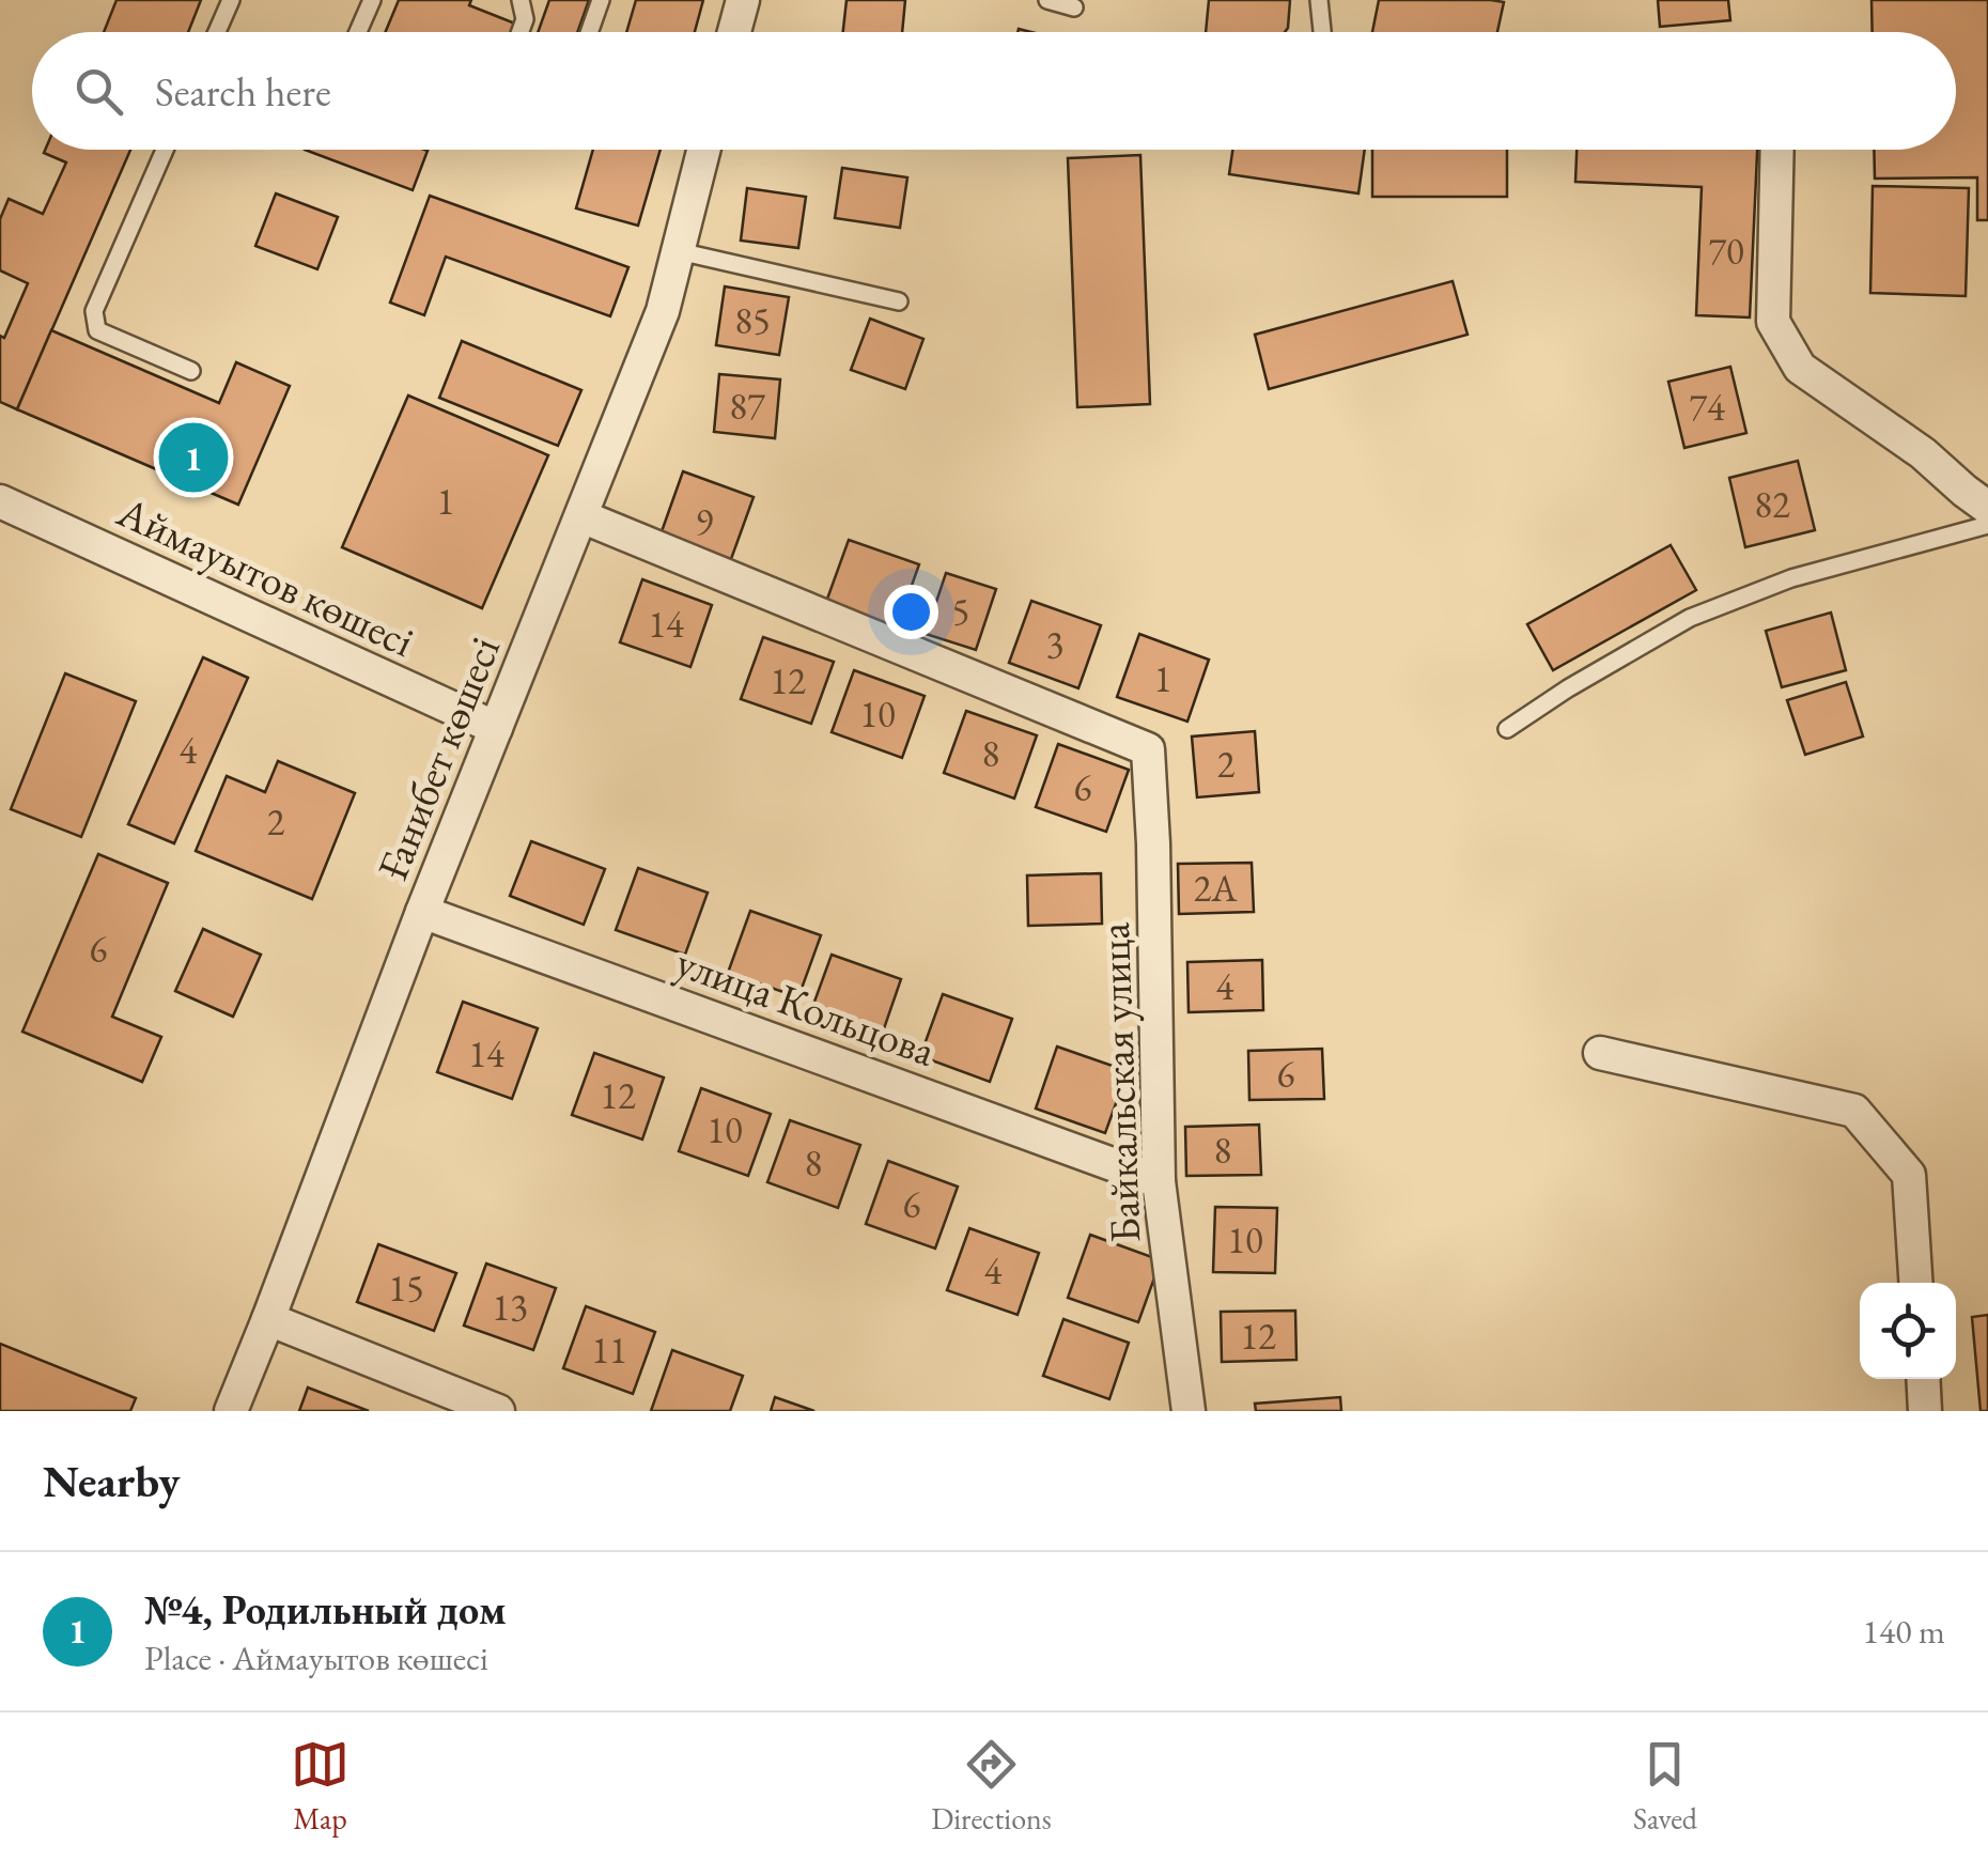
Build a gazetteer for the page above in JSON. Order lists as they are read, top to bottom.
{
  "streets": {
    "street": [
      "Аймауытов көшесі",
      "Ғанибет көшесі",
      "улица Кольцова",
      "Байкальская улица"
    ]
  },
  "crossings": [
    ["Аймауытов көшесі", "Ғанибет көшесі"],
    ["Ғанибет көшесі", "улица Кольцова"],
    ["Ғанибет көшесі", "Байкальская улица"],
    ["улица Кольцова", "Байкальская улица"]
  ],
  "house_numbers": [
    "70",
    "85",
    "87",
    "74",
    "1",
    "82",
    "9",
    "5",
    "14",
    "3",
    "1",
    "12",
    "10",
    "4",
    "8",
    "2",
    "6",
    "2",
    "2А",
    "6",
    "4",
    "14",
    "6",
    "12",
    "10",
    "8",
    "8",
    "6",
    "10",
    "4",
    "15",
    "13",
    "12",
    "11"
  ],
  "page": {
    "search": "Search here",
    "pins": "1",
    "heading": "Nearby",
    "list": [
      {
        "mark": "1",
        "name": "№4, Родильный дом",
        "note": "Place · Аймауытов көшесі",
        "value": "140 m"
      }
    ],
    "nav": ["Map", "Directions", "Saved"]
  }
}
